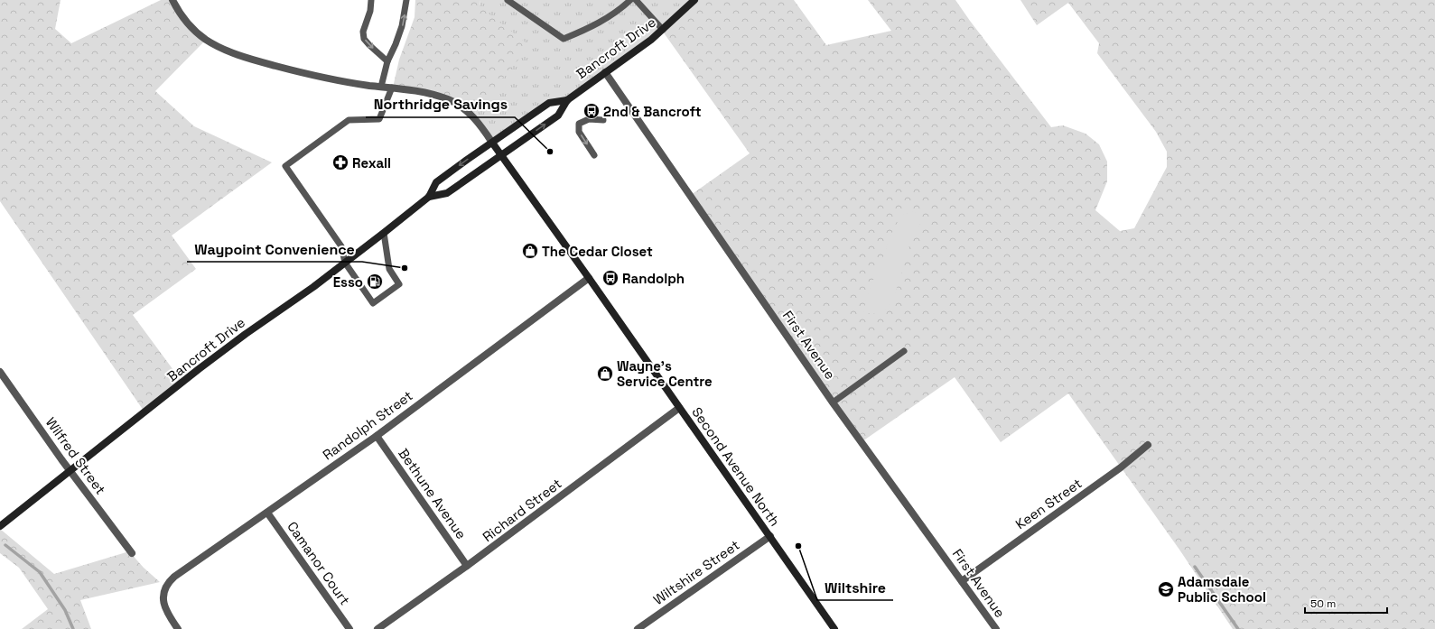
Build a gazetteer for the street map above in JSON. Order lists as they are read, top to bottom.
{
  "streets": {
    "main road": ["Bancroft Drive", "Second Avenue North"],
    "street": [
      "First Avenue",
      "Randolph Street",
      "Wilfred Street",
      "Bethune Avenue",
      "Keen Street",
      "Richard Street",
      "Camanor Court",
      "Wiltshire Street"
    ]
  },
  "crossings": [
    ["Bancroft Drive", "First Avenue"],
    ["Bancroft Drive", "Wilfred Street"],
    ["Bancroft Drive", "Second Avenue North"],
    ["First Avenue", "Keen Street"],
    ["Randolph Street", "Second Avenue North"],
    ["Randolph Street", "Bethune Avenue"],
    ["Randolph Street", "Camanor Court"],
    ["Second Avenue North", "Richard Street"],
    ["Second Avenue North", "Wiltshire Street"],
    ["Bethune Avenue", "Richard Street"]
  ],
  "places": {
    "bus stop": ["2nd & Bancroft", "Randolph"],
    "other": ["Northridge Savings", "Waypoint Convenience", "Wiltshire"],
    "pharmacy": ["Rexall"],
    "shop": ["The Cedar Closet", "Wayne's Service Centre"],
    "fuel station": ["Esso"],
    "school or university": ["Adamsdale Public School"]
  },
  "scale_bar": "50 m"
}
